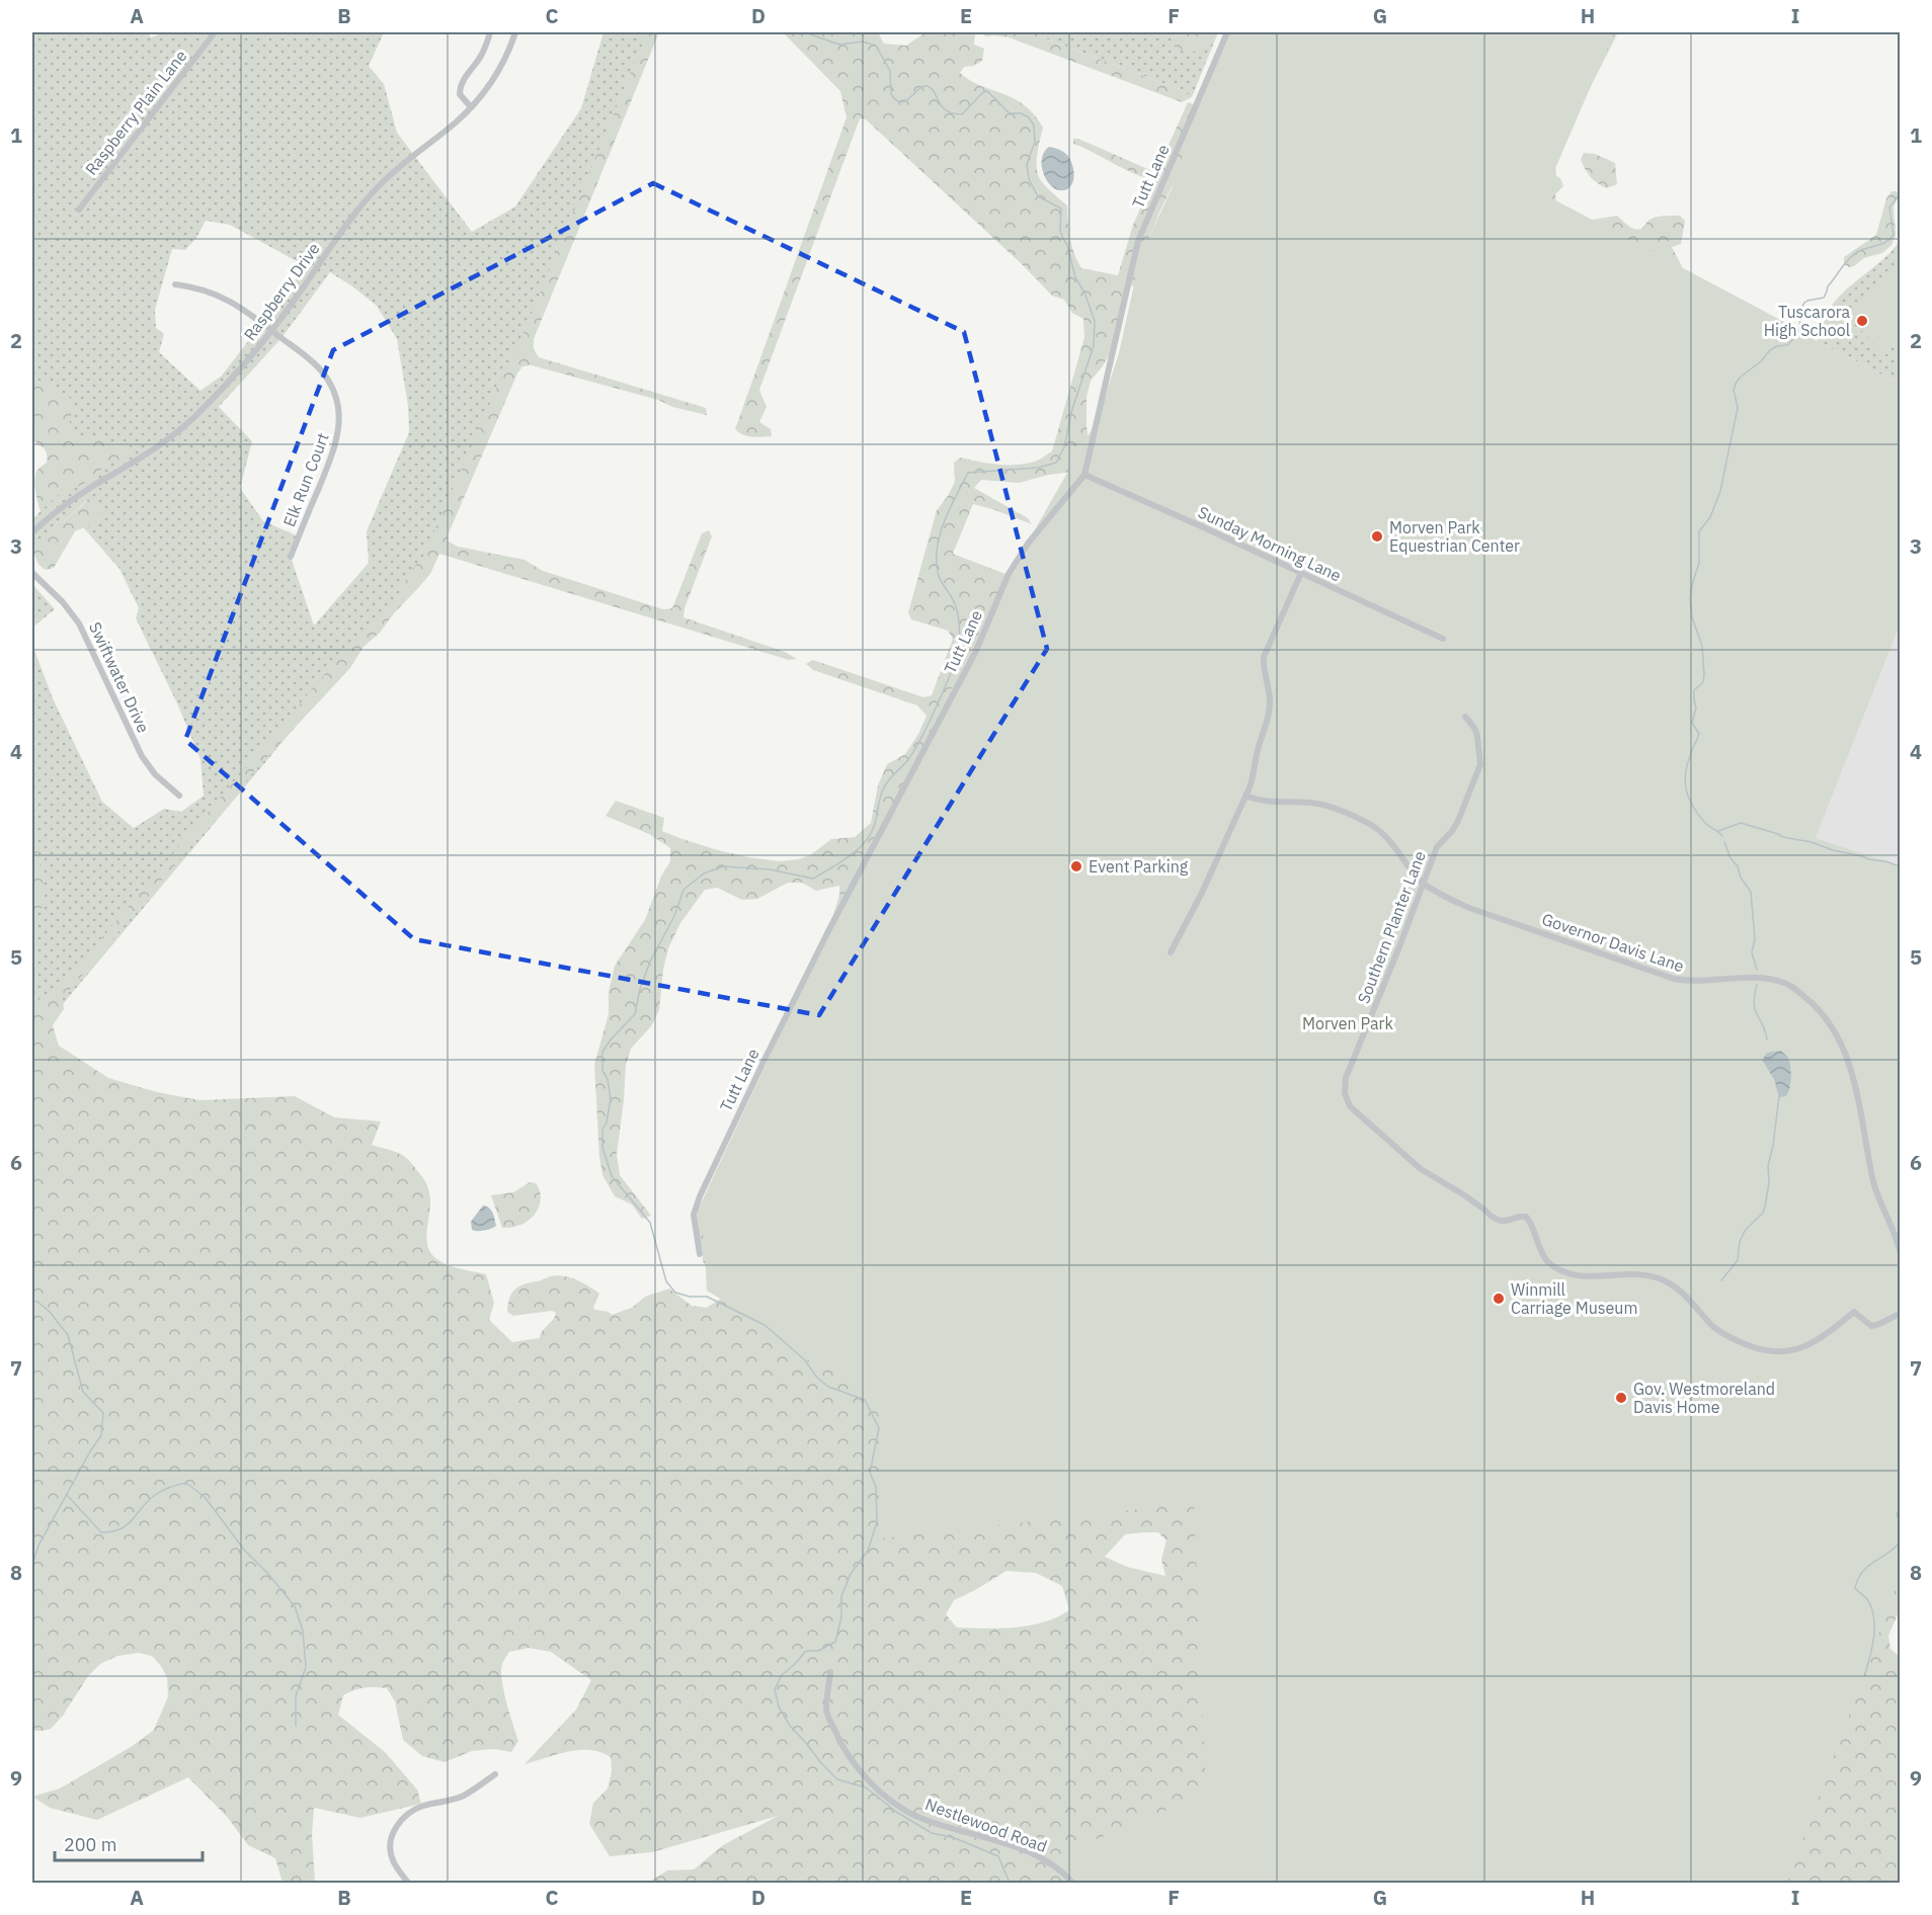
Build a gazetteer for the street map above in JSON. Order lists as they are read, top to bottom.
{
  "streets": {
    "street": [
      "Raspberry Plain Lane",
      "Tutt Lane",
      "Raspberry Drive",
      "Elk Run Court",
      "Sunday Morning Lane",
      "Swiftwater Drive",
      "Southern Planter Lane",
      "Governor Davis Lane",
      "Nestlewood Road"
    ]
  },
  "crossings": [
    ["Tutt Lane", "Sunday Morning Lane"],
    ["Raspberry Drive", "Elk Run Court"],
    ["Southern Planter Lane", "Governor Davis Lane"]
  ],
  "parks": ["Morven Park"],
  "places": [
    "Tuscarora High School",
    "Morven Park Equestrian Center",
    "Event Parking",
    "Winmill Carriage Museum",
    "Gov. Westmoreland Davis Home"
  ],
  "scale_bar": "200 m",
  "grid": {
    "columns": [
      "A",
      "B",
      "C",
      "D",
      "E",
      "F",
      "G",
      "H",
      "I"
    ],
    "rows": [
      "1",
      "2",
      "3",
      "4",
      "5",
      "6",
      "7",
      "8",
      "9"
    ]
  }
}
